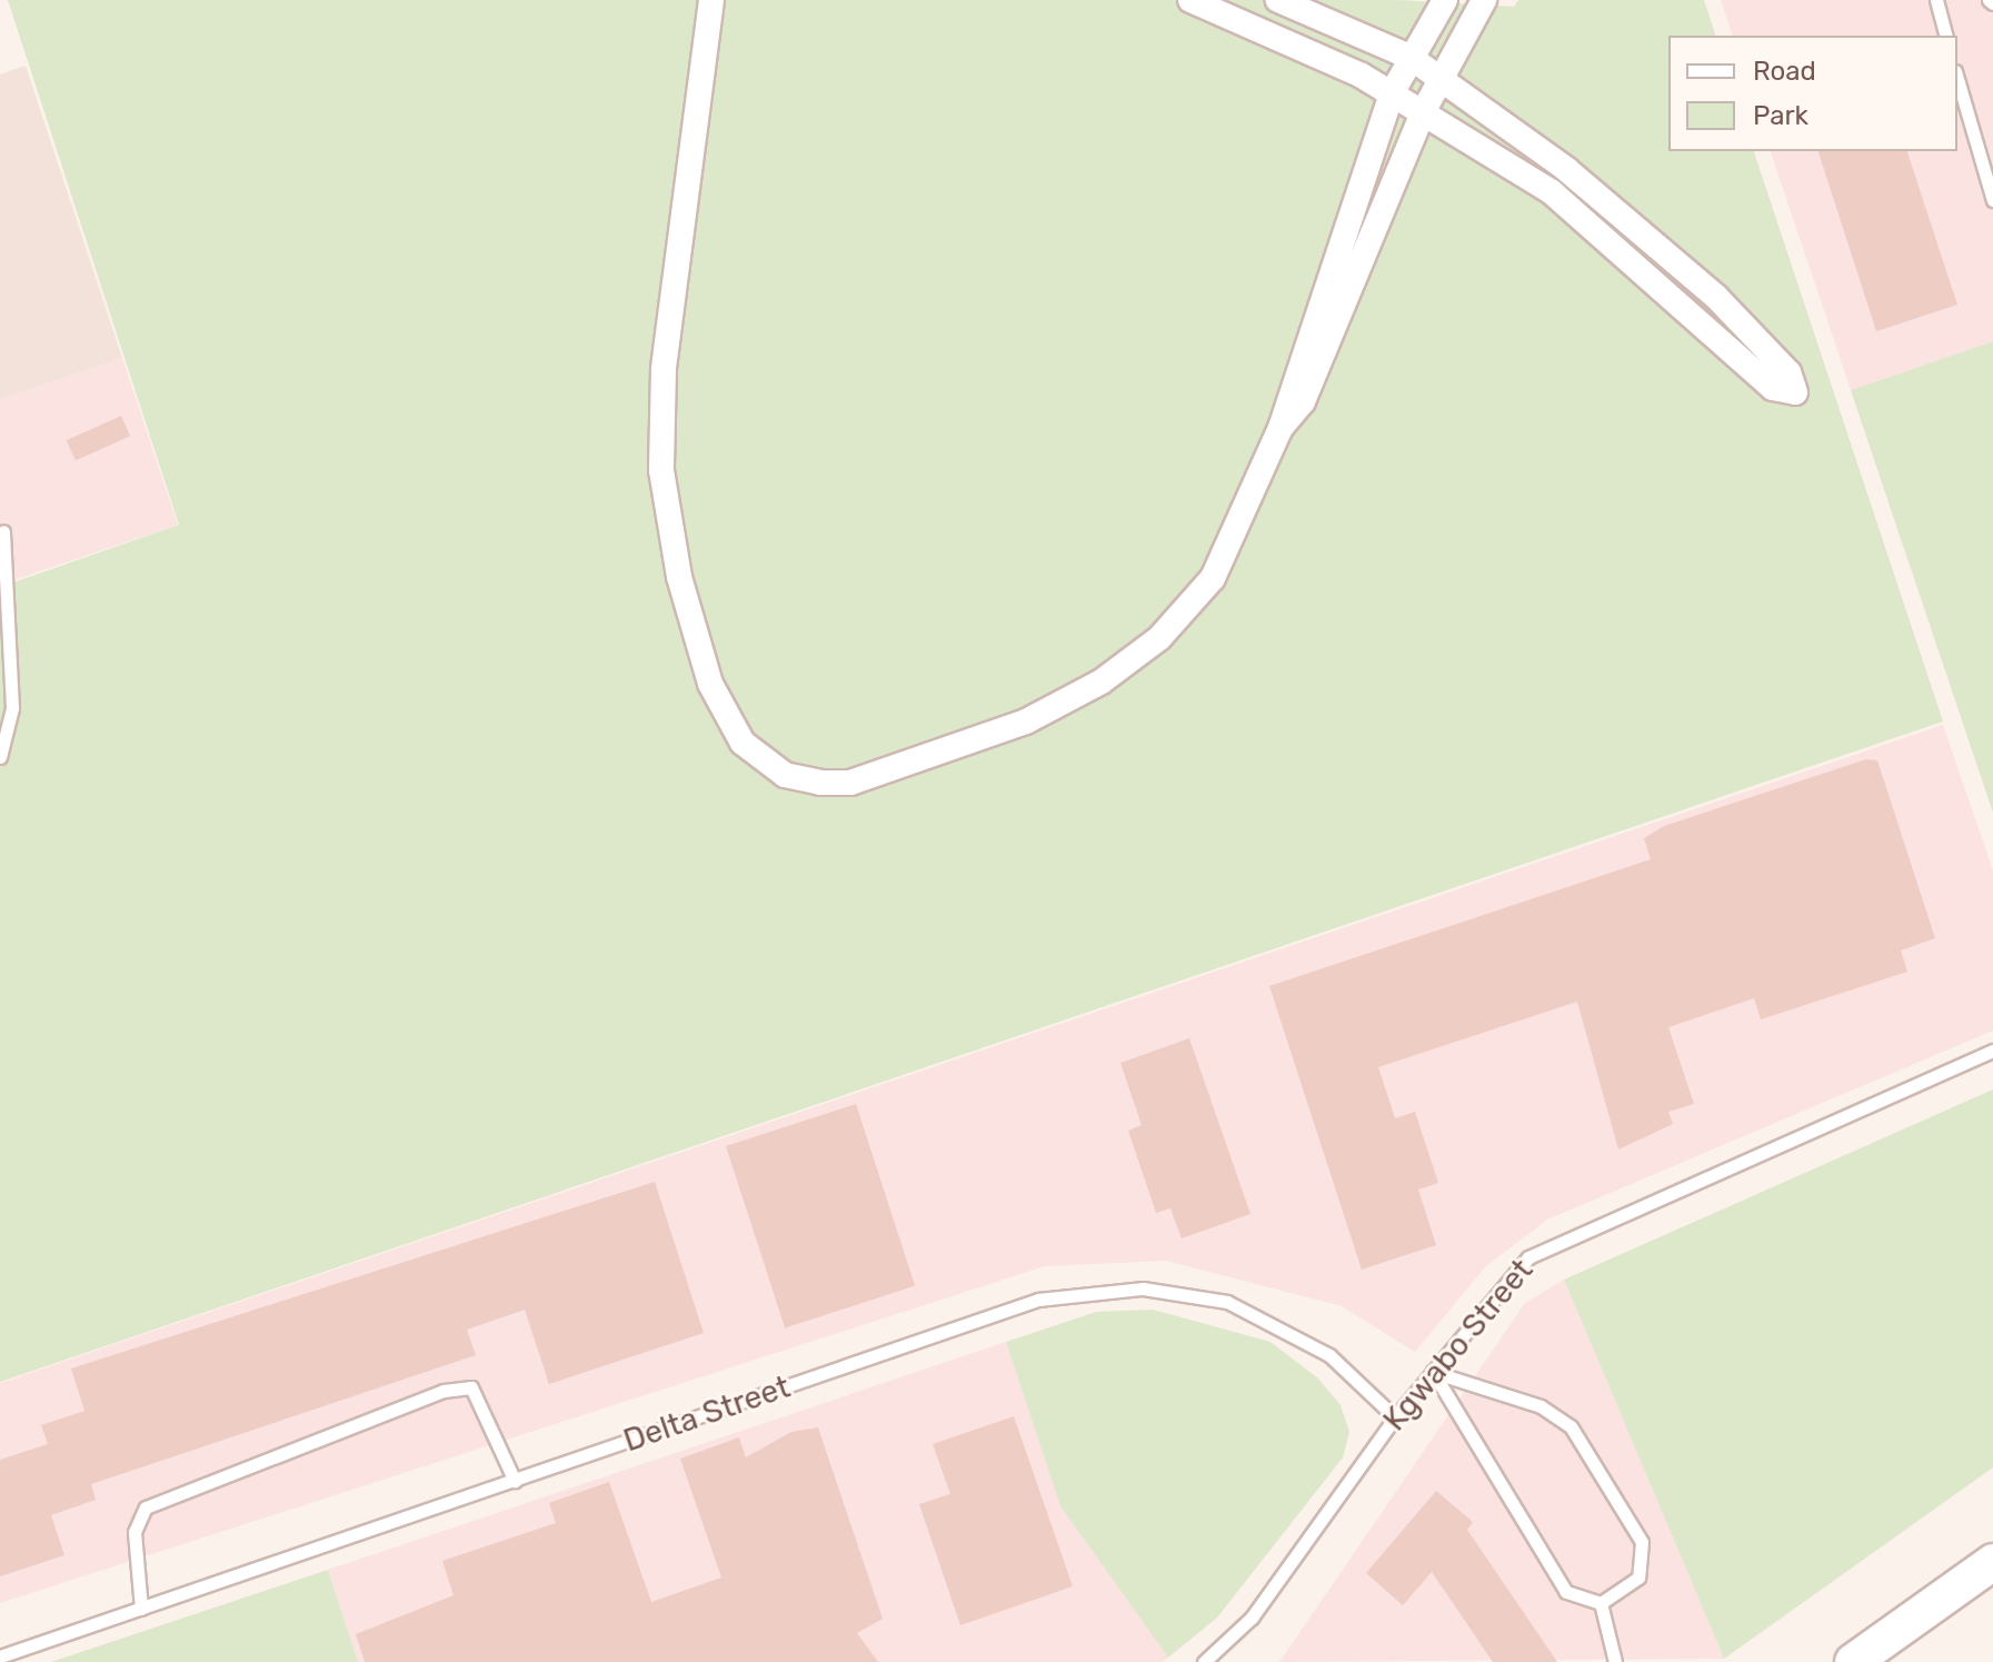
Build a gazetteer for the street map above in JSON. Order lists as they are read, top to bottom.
{
  "streets": {
    "lane": ["Kgwabo Street", "Delta Street"]
  },
  "crossings": [
    ["Kgwabo Street", "Delta Street"]
  ],
  "legend": ["Road", "Park"]
}
